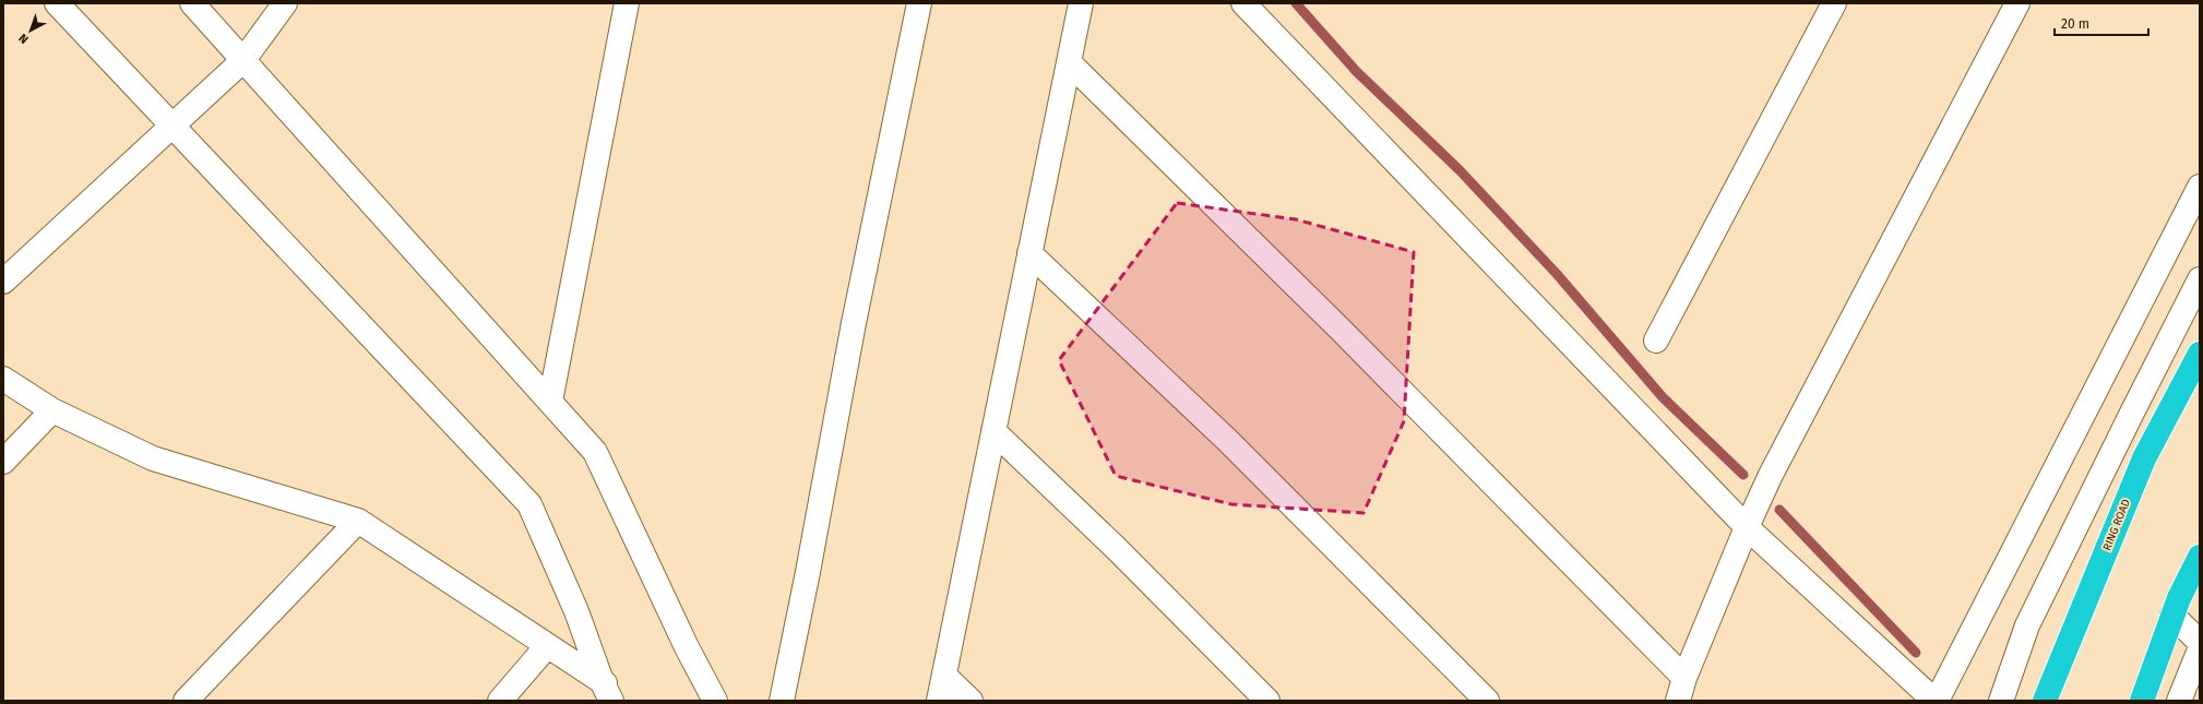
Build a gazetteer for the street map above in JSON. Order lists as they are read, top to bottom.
{
  "streets": {
    "highway": ["RING ROAD"]
  },
  "scale_bar": "20 m",
  "north": "bottom left"
}
